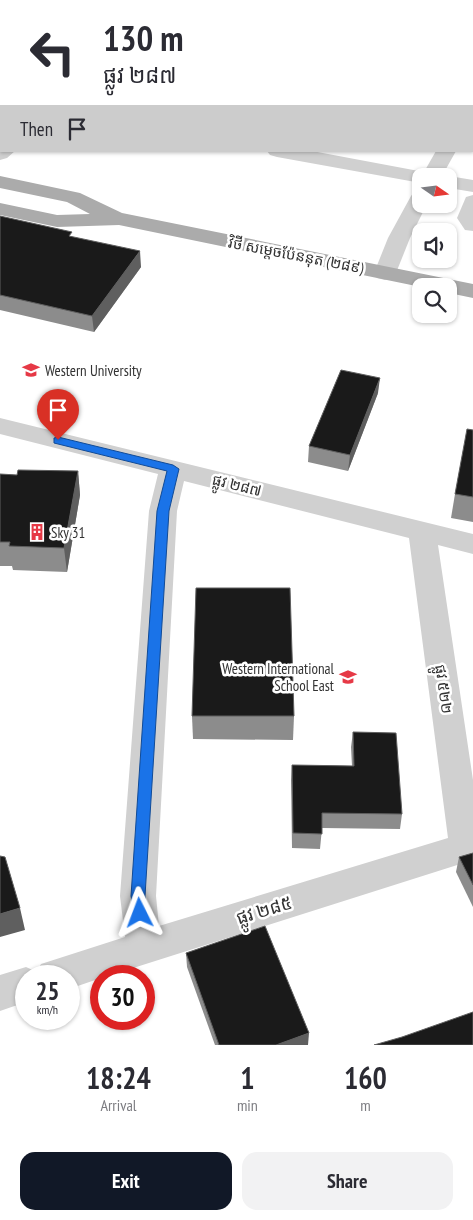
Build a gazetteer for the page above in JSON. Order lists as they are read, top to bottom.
{
  "streets": {
    "main road": ["វិថី សម្តេចប៉ែននុត (២៨៩)"],
    "street": ["ផ្លូវ ២៨៧", "ផ្លូវ ៥២២", "ផ្លូវ ២៨៥"]
  },
  "crossings": [
    ["ផ្លូវ ២៨៧", "ផ្លូវ ៥២២"],
    ["ផ្លូវ ៥២២", "ផ្លូវ ២៨៥"]
  ],
  "places": {
    "school or university": ["Western University", "Western International School East"],
    "building": ["Sky 31"]
  },
  "north": "right",
  "page": {
    "turn": ["130 m", "ផ្លូវ ២៨៧"],
    "then": "Then",
    "speed": "25 km/h",
    "limit": "30",
    "eta": [
      "18:24",
      "Arrival",
      "1",
      "min",
      "160",
      "m"
    ],
    "buttons": ["Exit", "Share"]
  }
}
